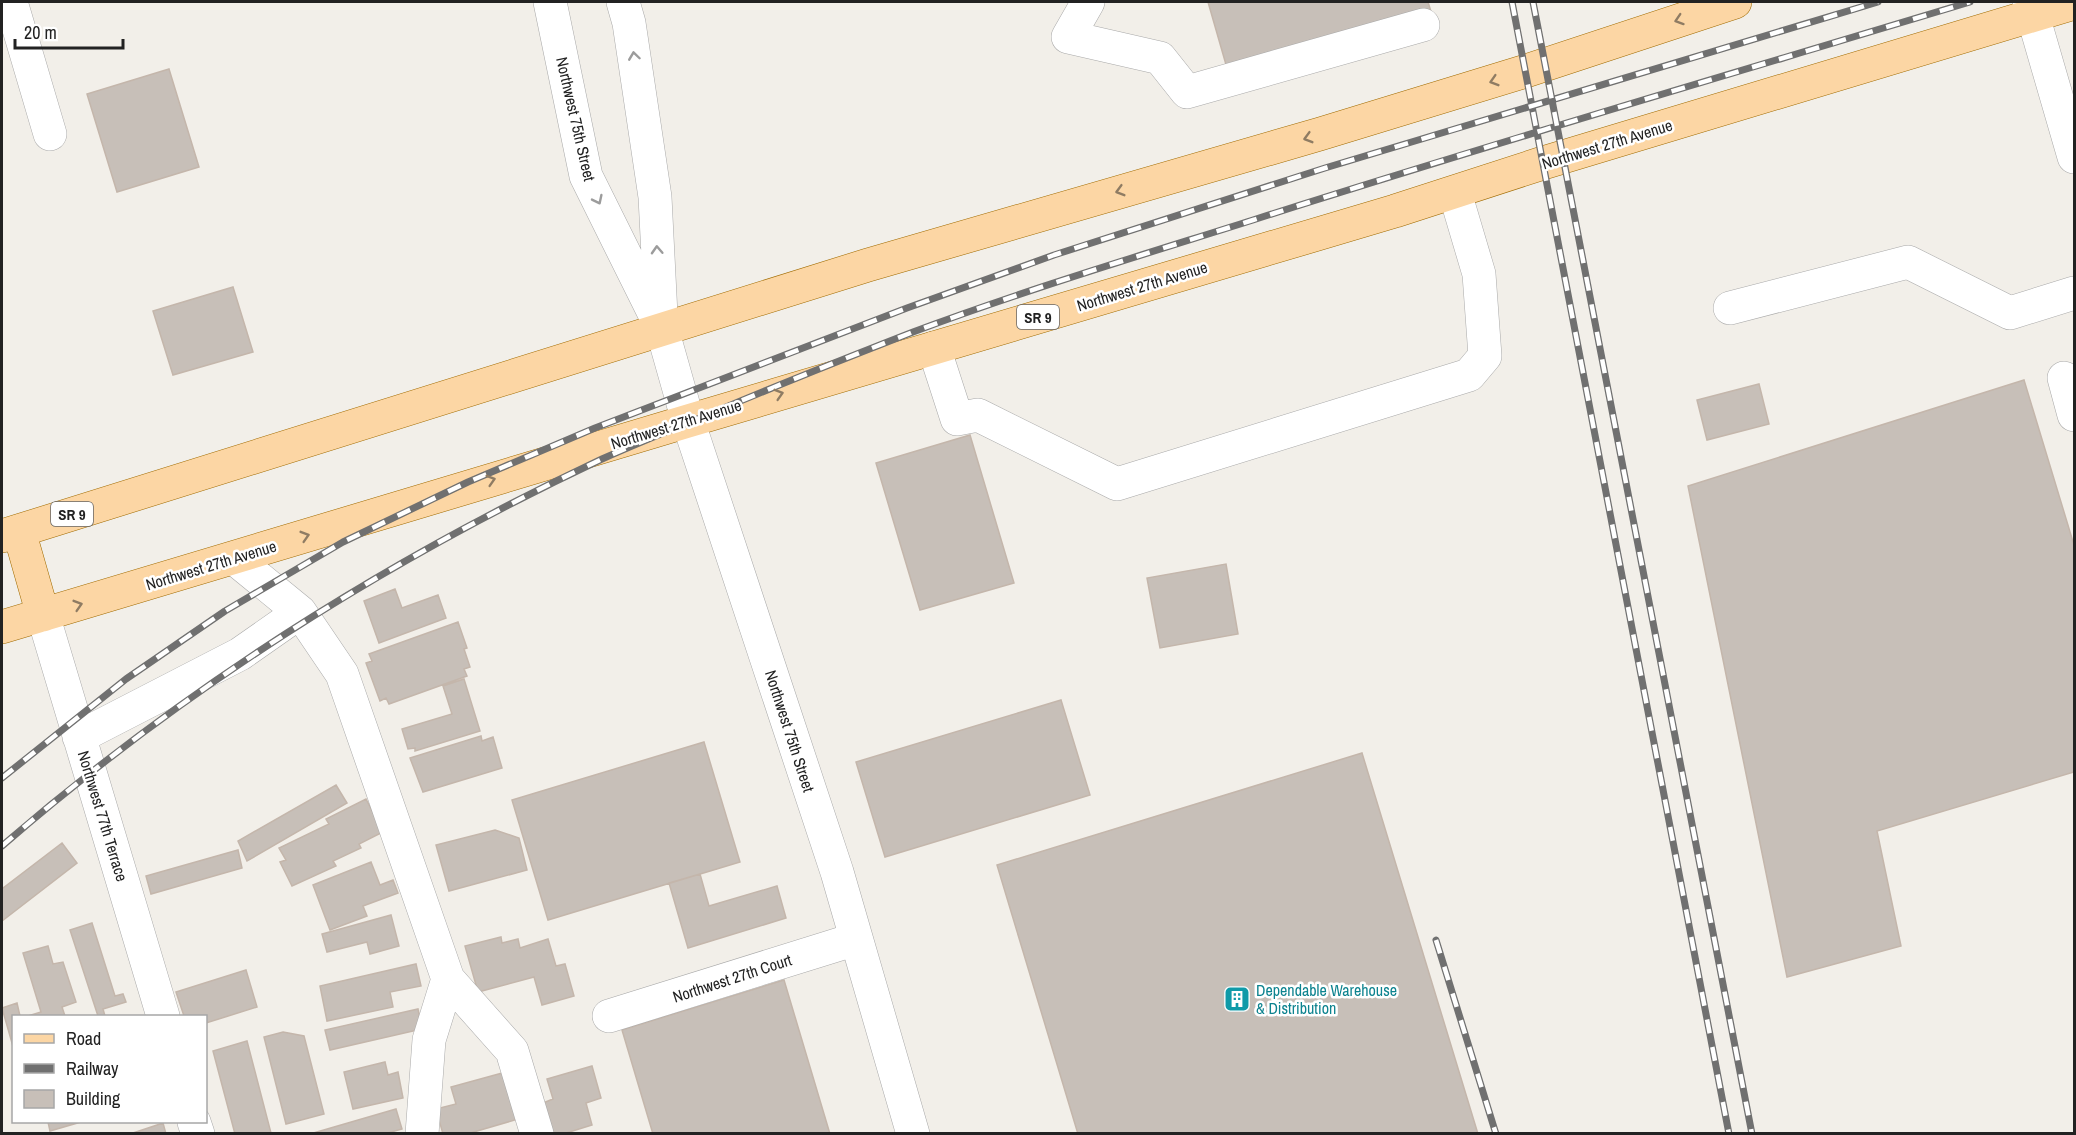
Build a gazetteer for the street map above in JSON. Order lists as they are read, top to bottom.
{
  "streets": {
    "main road": ["Northwest 27th Avenue", "SR 9"],
    "street": ["Northwest 75th Street", "Northwest 77th Terrace", "Northwest 27th Court"]
  },
  "crossings": [
    ["Northwest 75th Street", "Northwest 27th Avenue"],
    ["Northwest 75th Street", "SR 9"],
    ["Northwest 75th Street", "Northwest 27th Court"],
    ["Northwest 27th Avenue", "Northwest 77th Terrace"]
  ],
  "places": {
    "building": ["Dependable Warehouse & Distribution"]
  },
  "legend": ["Road", "Railway", "Building"],
  "scale_bar": "20 m"
}
